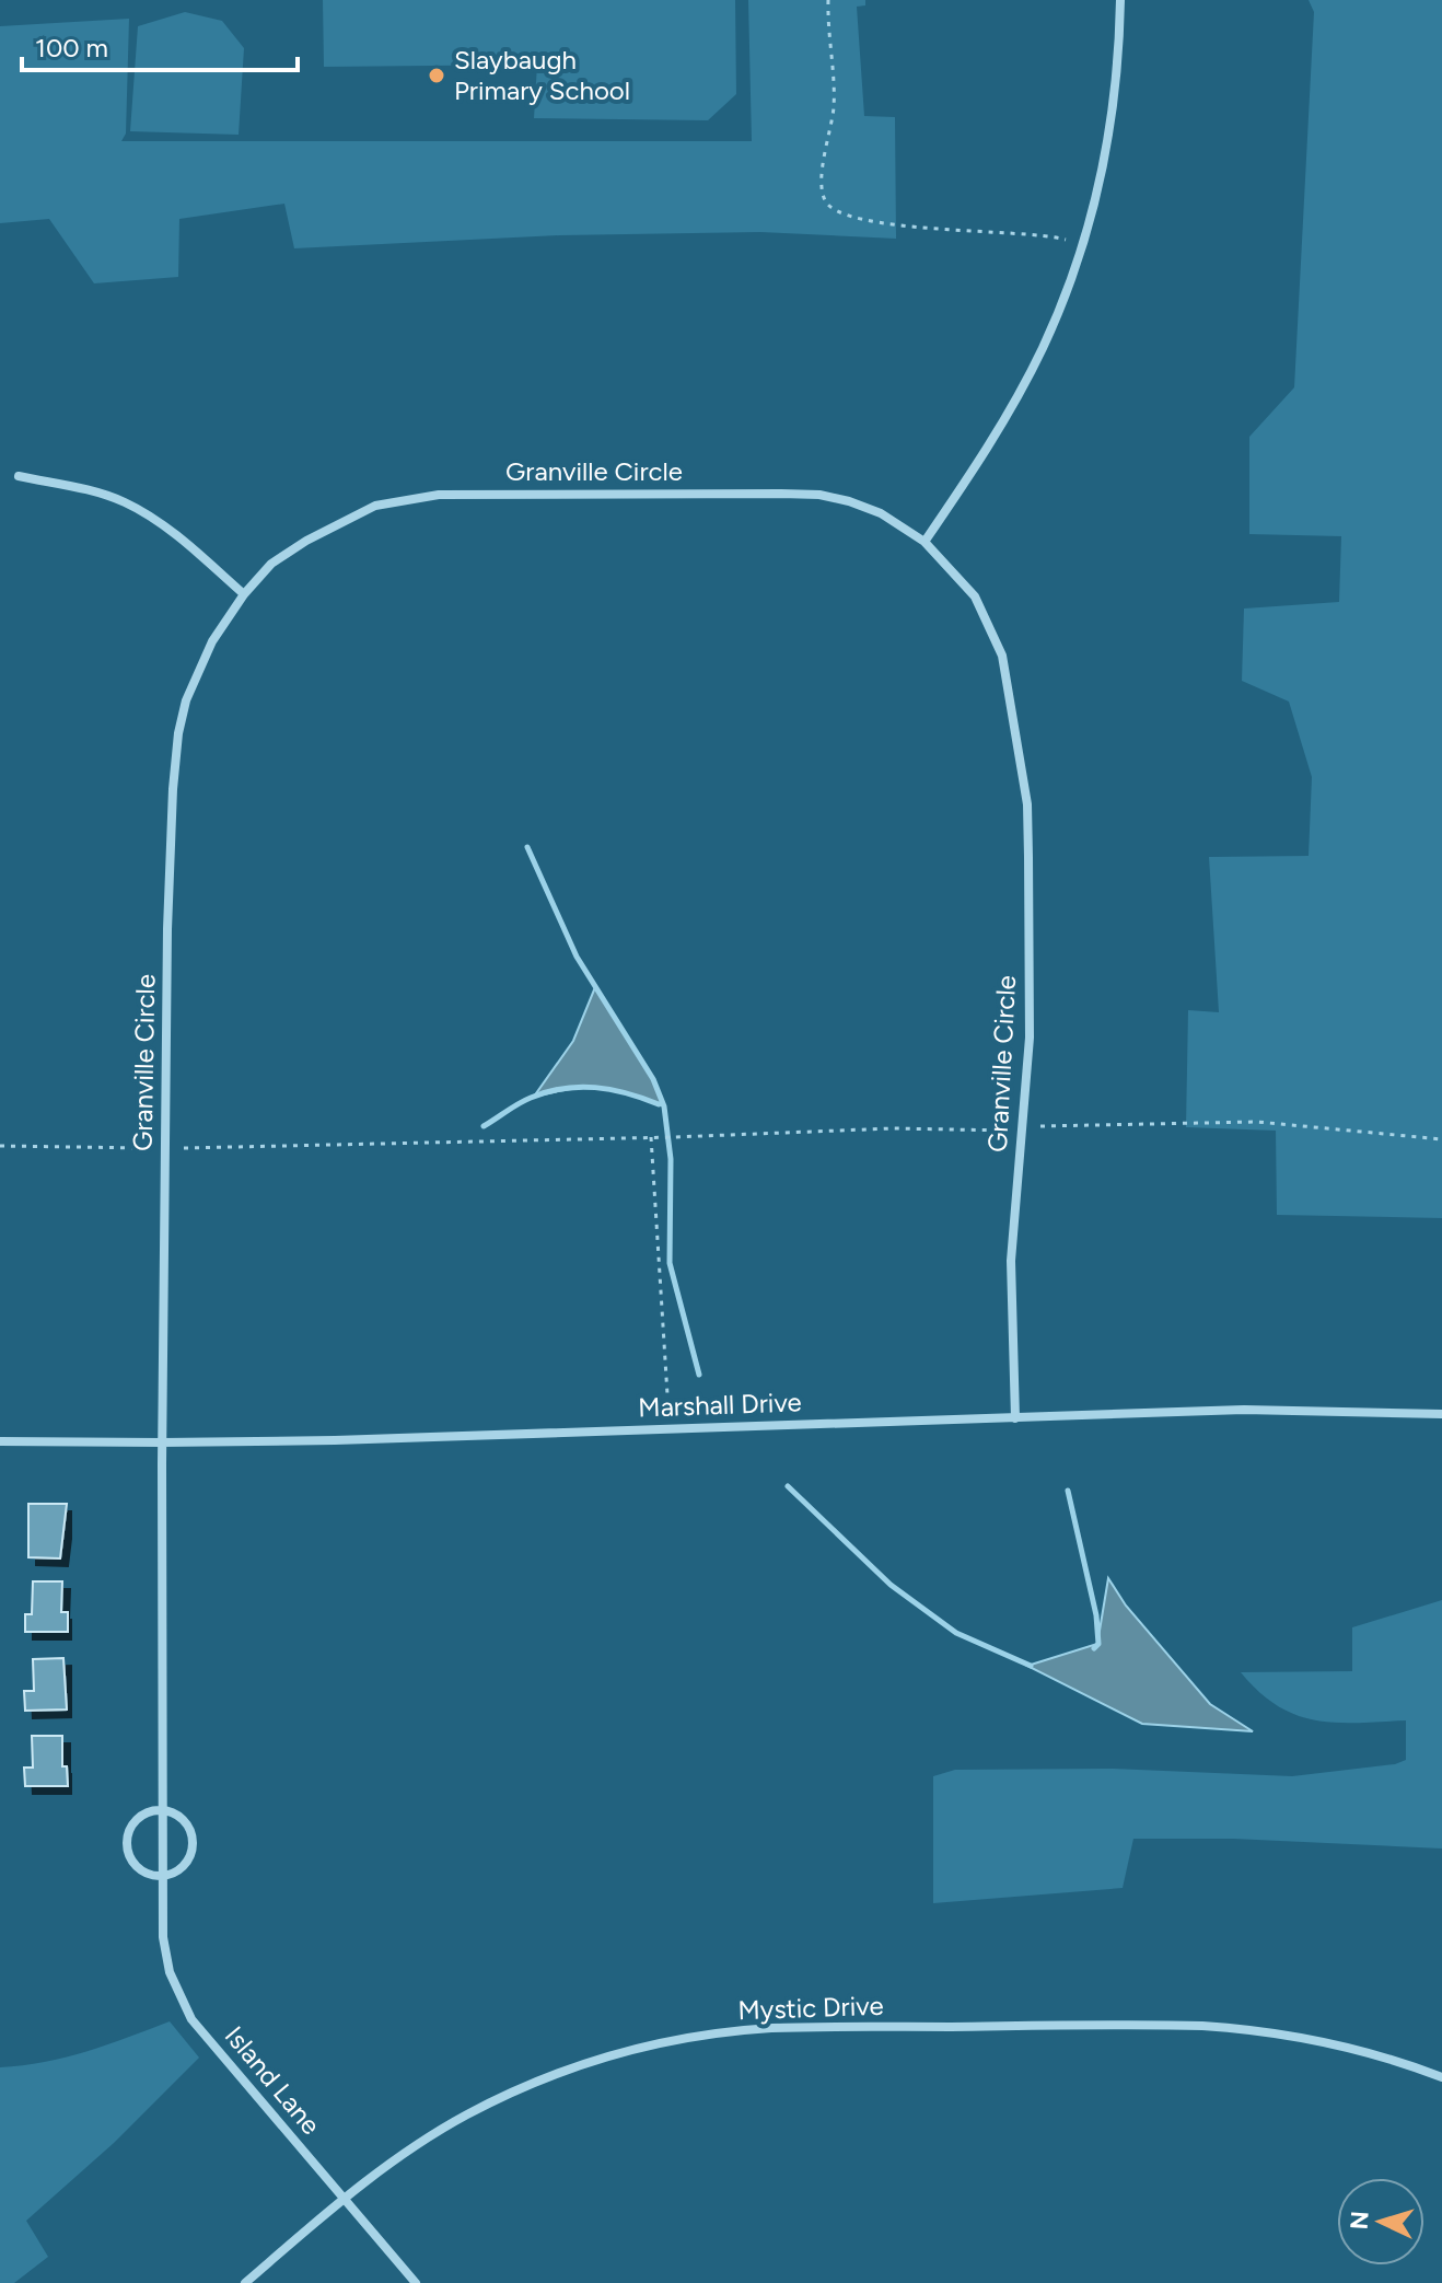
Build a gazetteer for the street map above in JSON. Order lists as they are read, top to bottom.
{
  "streets": {
    "street": [
      "Granville Circle",
      "Marshall Drive",
      "Mystic Drive",
      "Island Lane"
    ]
  },
  "crossings": [
    ["Granville Circle", "Marshall Drive"],
    ["Granville Circle", "Island Lane"],
    ["Marshall Drive", "Island Lane"],
    ["Mystic Drive", "Island Lane"]
  ],
  "places": ["Slaybaugh Primary School"],
  "scale_bar": "100 m",
  "north": "left"
}
